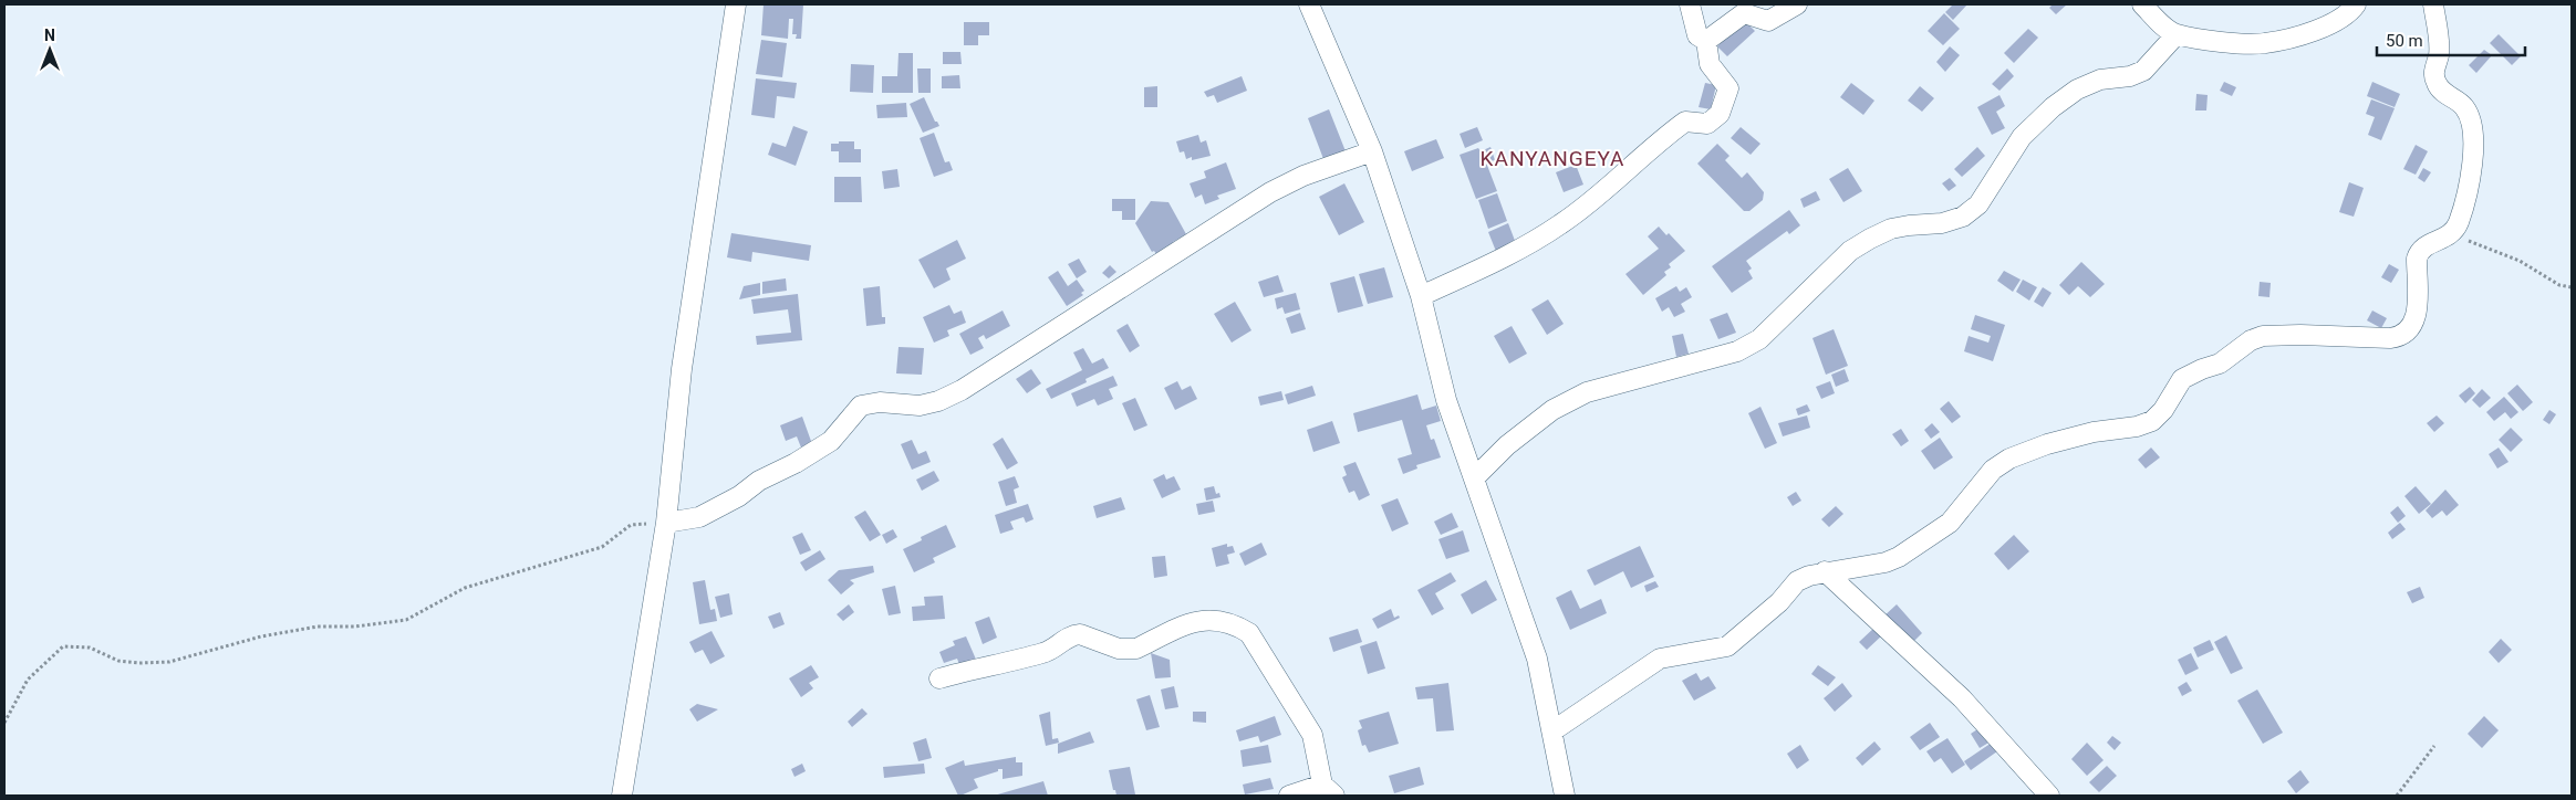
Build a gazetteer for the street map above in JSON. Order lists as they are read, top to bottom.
{
  "districts": ["KANYANGEYA"],
  "scale_bar": "50 m",
  "north": "top"
}
